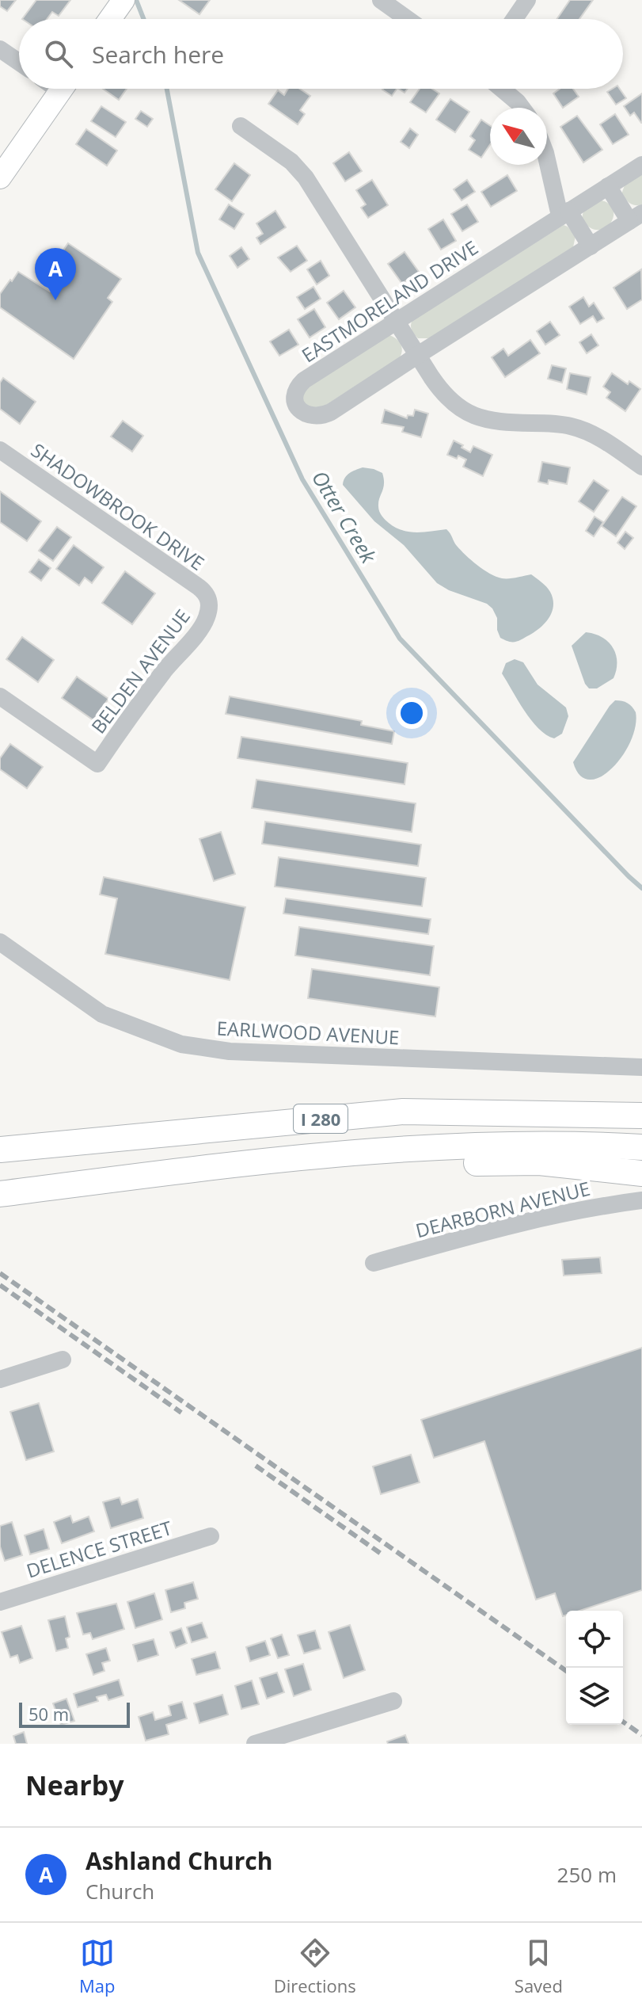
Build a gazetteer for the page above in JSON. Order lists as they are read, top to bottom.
{
  "streets": {
    "highway": ["I 280"],
    "street": [
      "EASTMORELAND DRIVE",
      "SHADOWBROOK DRIVE",
      "BELDEN AVENUE",
      "EARLWOOD AVENUE",
      "DEARBORN AVENUE",
      "DELENCE STREET"
    ]
  },
  "crossings": [
    ["SHADOWBROOK DRIVE", "BELDEN AVENUE"]
  ],
  "water": ["Otter Creek"],
  "scale_bar": "50 m",
  "north": "top left",
  "page": {
    "search": "Search here",
    "pins": "A",
    "scale": "50 m",
    "heading": "Nearby",
    "list": [
      {
        "mark": "A",
        "name": "Ashland Church",
        "note": "Church",
        "value": "250 m"
      }
    ],
    "nav": ["Map", "Directions", "Saved"]
  }
}
